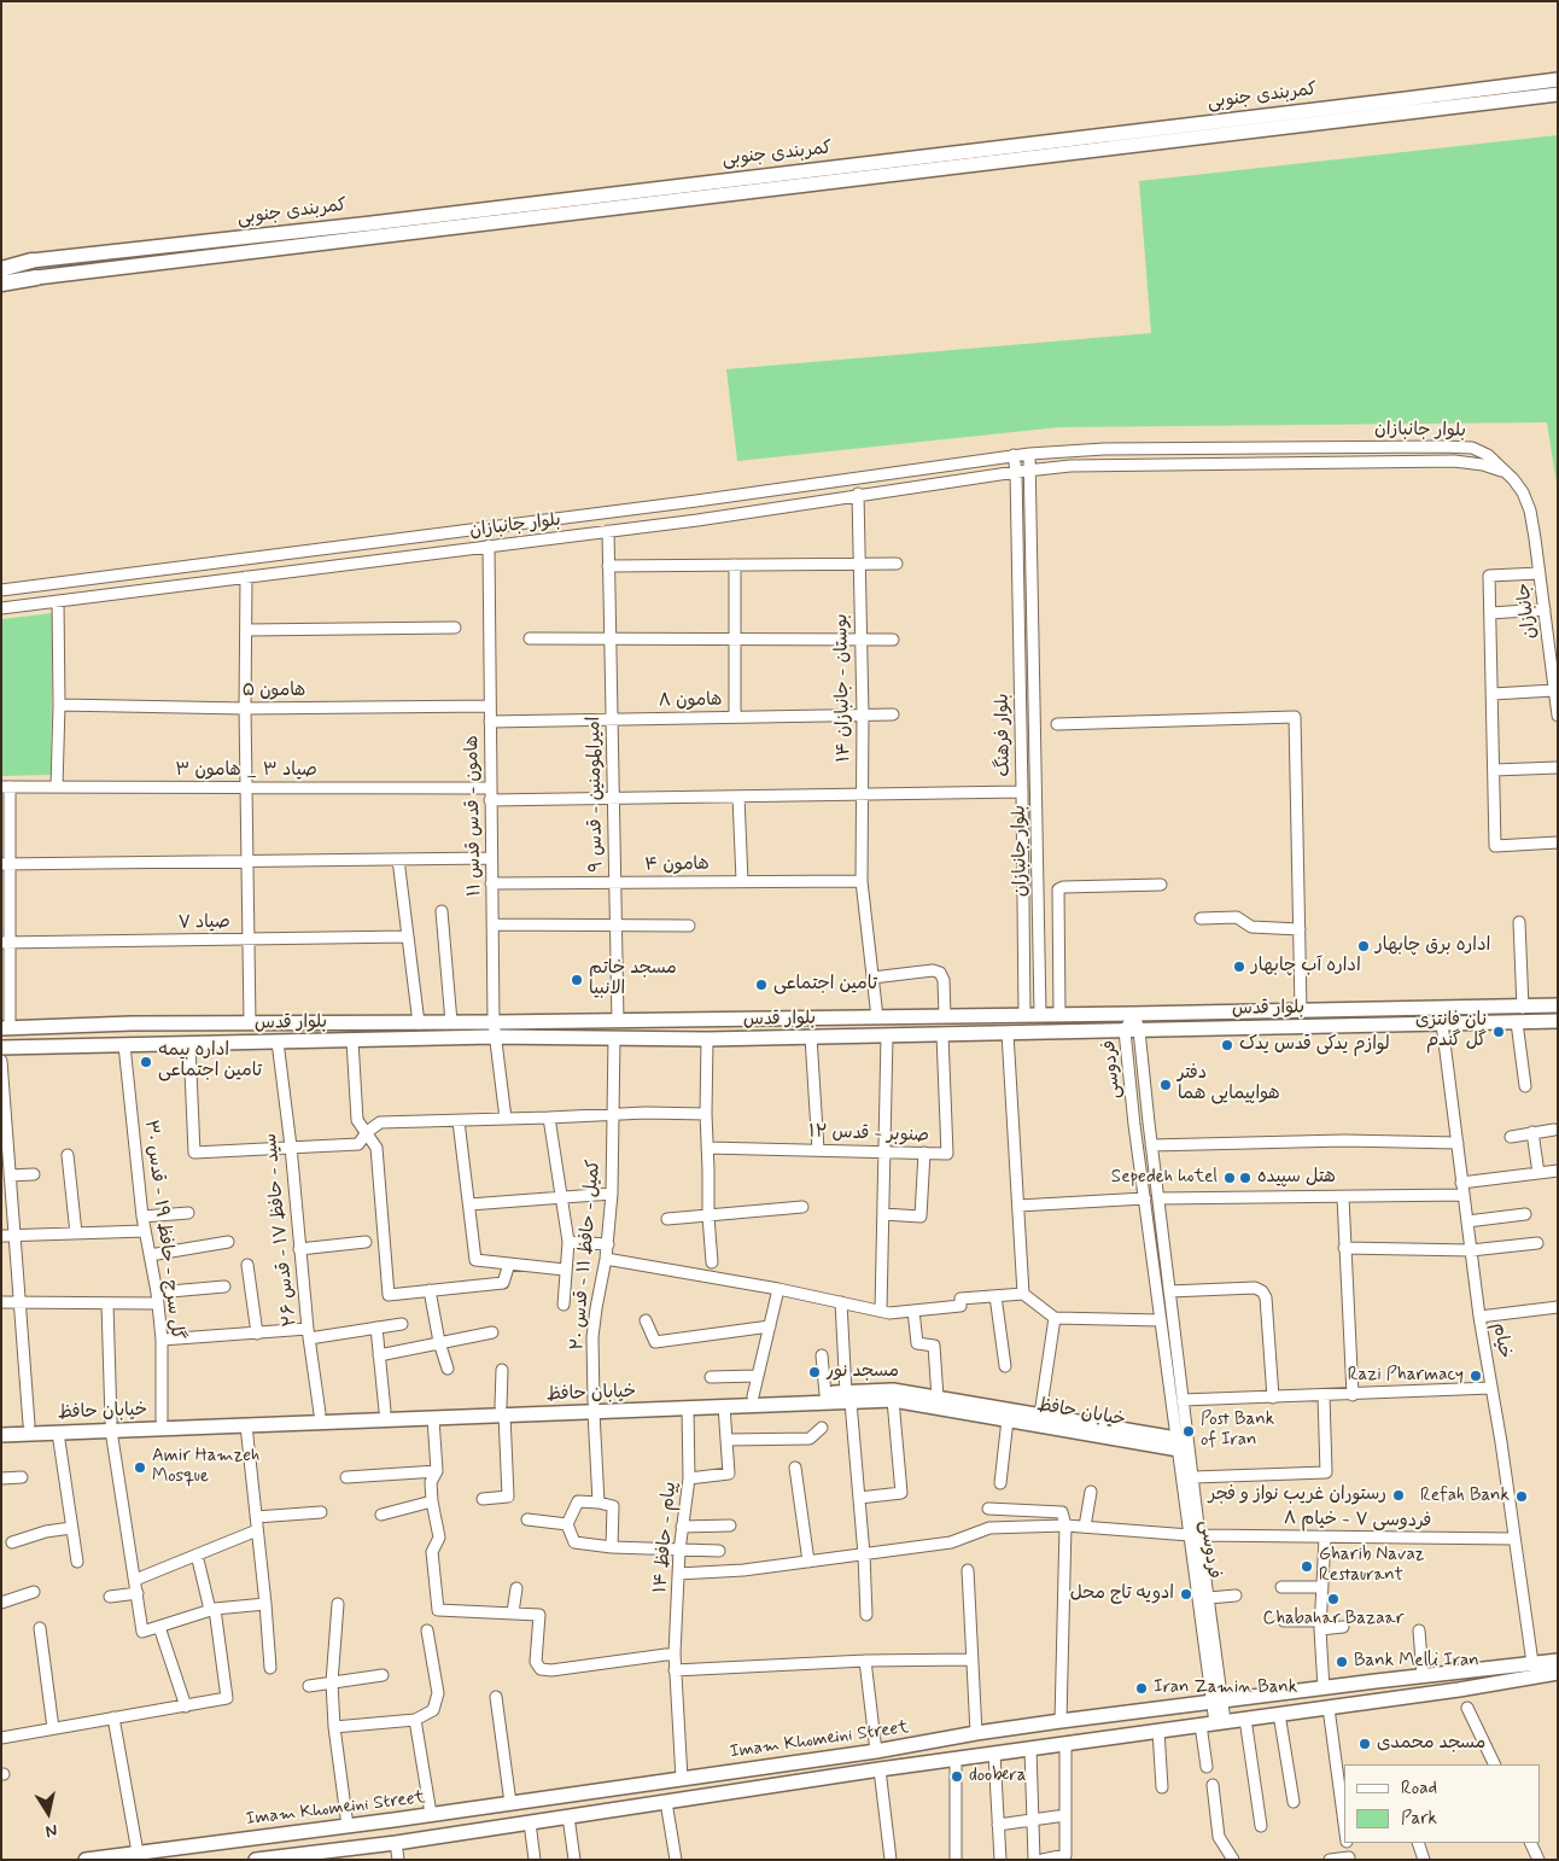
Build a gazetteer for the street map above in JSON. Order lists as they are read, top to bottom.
{
  "streets": {
    "highway": ["کمربندی جنوبی"],
    "main road": ["بلوار قدس", "خیابان حافظ", "Imam Khomeini Street"],
    "street": [
      "بلوار جانبازان",
      "جانبازان",
      "بوستان - جانبازان ۱۴",
      "هامون ۵",
      "هامون ۸",
      "بلوار فرهنگ",
      "صیاد ۳ _ هامون ۳",
      "امیرالمومنین - قدس ۹",
      "هامون - قدس قدس ۱۱",
      "هامون ۴",
      "صیاد ۷",
      "فردوسی",
      "صنوبر - قدس ۱۲",
      "گل سرج - حافظ ۱۹ - قدس ۳۰",
      "سید - حافظ ۱۷ - قدس ۲۶",
      "کمیل - حافظ ۱۱ - قدس ۲۰",
      "خیام",
      "فردوسی ۷ - خیام ۸",
      "پیام - حافظ ۱۴"
    ]
  },
  "crossings": [
    ["بلوار جانبازان", "جانبازان"],
    ["بلوار جانبازان", "بوستان - جانبازان ۱۴"],
    ["بلوار جانبازان", "بلوار فرهنگ"],
    ["بلوار جانبازان", "امیرالمومنین - قدس ۹"],
    ["بلوار جانبازان", "هامون - قدس قدس ۱۱"],
    ["بلوار جانبازان", "بلوار قدس"],
    ["بوستان - جانبازان ۱۴", "هامون ۸"],
    ["بوستان - جانبازان ۱۴", "هامون ۴"],
    ["بوستان - جانبازان ۱۴", "بلوار قدس"],
    ["هامون ۵", "هامون - قدس قدس ۱۱"],
    ["هامون ۸", "امیرالمومنین - قدس ۹"],
    ["هامون ۸", "هامون - قدس قدس ۱۱"],
    ["بلوار فرهنگ", "بلوار قدس"],
    ["صیاد ۳ _ هامون ۳", "هامون - قدس قدس ۱۱"],
    ["امیرالمومنین - قدس ۹", "هامون ۴"],
    ["امیرالمومنین - قدس ۹", "بلوار قدس"],
    ["هامون - قدس قدس ۱۱", "هامون ۴"],
    ["هامون - قدس قدس ۱۱", "بلوار قدس"],
    ["بلوار قدس", "فردوسی"],
    ["بلوار قدس", "صنوبر - قدس ۱۲"],
    ["بلوار قدس", "گل سرج - حافظ ۱۹ - قدس ۳۰"],
    ["بلوار قدس", "سید - حافظ ۱۷ - قدس ۲۶"],
    ["بلوار قدس", "کمیل - حافظ ۱۱ - قدس ۲۰"],
    ["بلوار قدس", "خیام"],
    ["فردوسی", "خیابان حافظ"],
    ["فردوسی", "فردوسی ۷ - خیام ۸"],
    ["فردوسی", "Imam Khomeini Street"],
    ["گل سرج - حافظ ۱۹ - قدس ۳۰", "خیابان حافظ"],
    ["سید - حافظ ۱۷ - قدس ۲۶", "خیابان حافظ"],
    ["کمیل - حافظ ۱۱ - قدس ۲۰", "خیابان حافظ"],
    ["خیام", "فردوسی ۷ - خیام ۸"],
    ["خیام", "Imam Khomeini Street"],
    ["خیابان حافظ", "پیام - حافظ ۱۴"],
    ["فردوسی ۷ - خیام ۸", "پیام - حافظ ۱۴"],
    ["پیام - حافظ ۱۴", "Imam Khomeini Street"]
  ],
  "places": [
    "اداره برق چابهار",
    "اداره آب چابهار",
    "مسجد خاتم الانبیا",
    "تامین اجتماعی",
    "نان فانتزی گل گندم",
    "لوازم یدکی قدس یدک",
    "اداره بیمه تامین اجتماعی",
    "دفتر هواپیمایی هما",
    "Sepedeh hotel",
    "هتل سپیده",
    "مسجد نور",
    "Razi Pharmacy",
    "Post Bank of Iran",
    "Amir Hamzeh Mosque",
    "رستوران غریب نواز و فجر",
    "Refah Bank",
    "Gharib Navaz Restaurant",
    "ادویه تاج محل",
    "Chabahar Bazaar",
    "Bank Melli Iran",
    "Iran Zamin Bank",
    "مسجد محمدی",
    "doobera"
  ],
  "legend": ["Road", "Park"],
  "north": "bottom"
}
